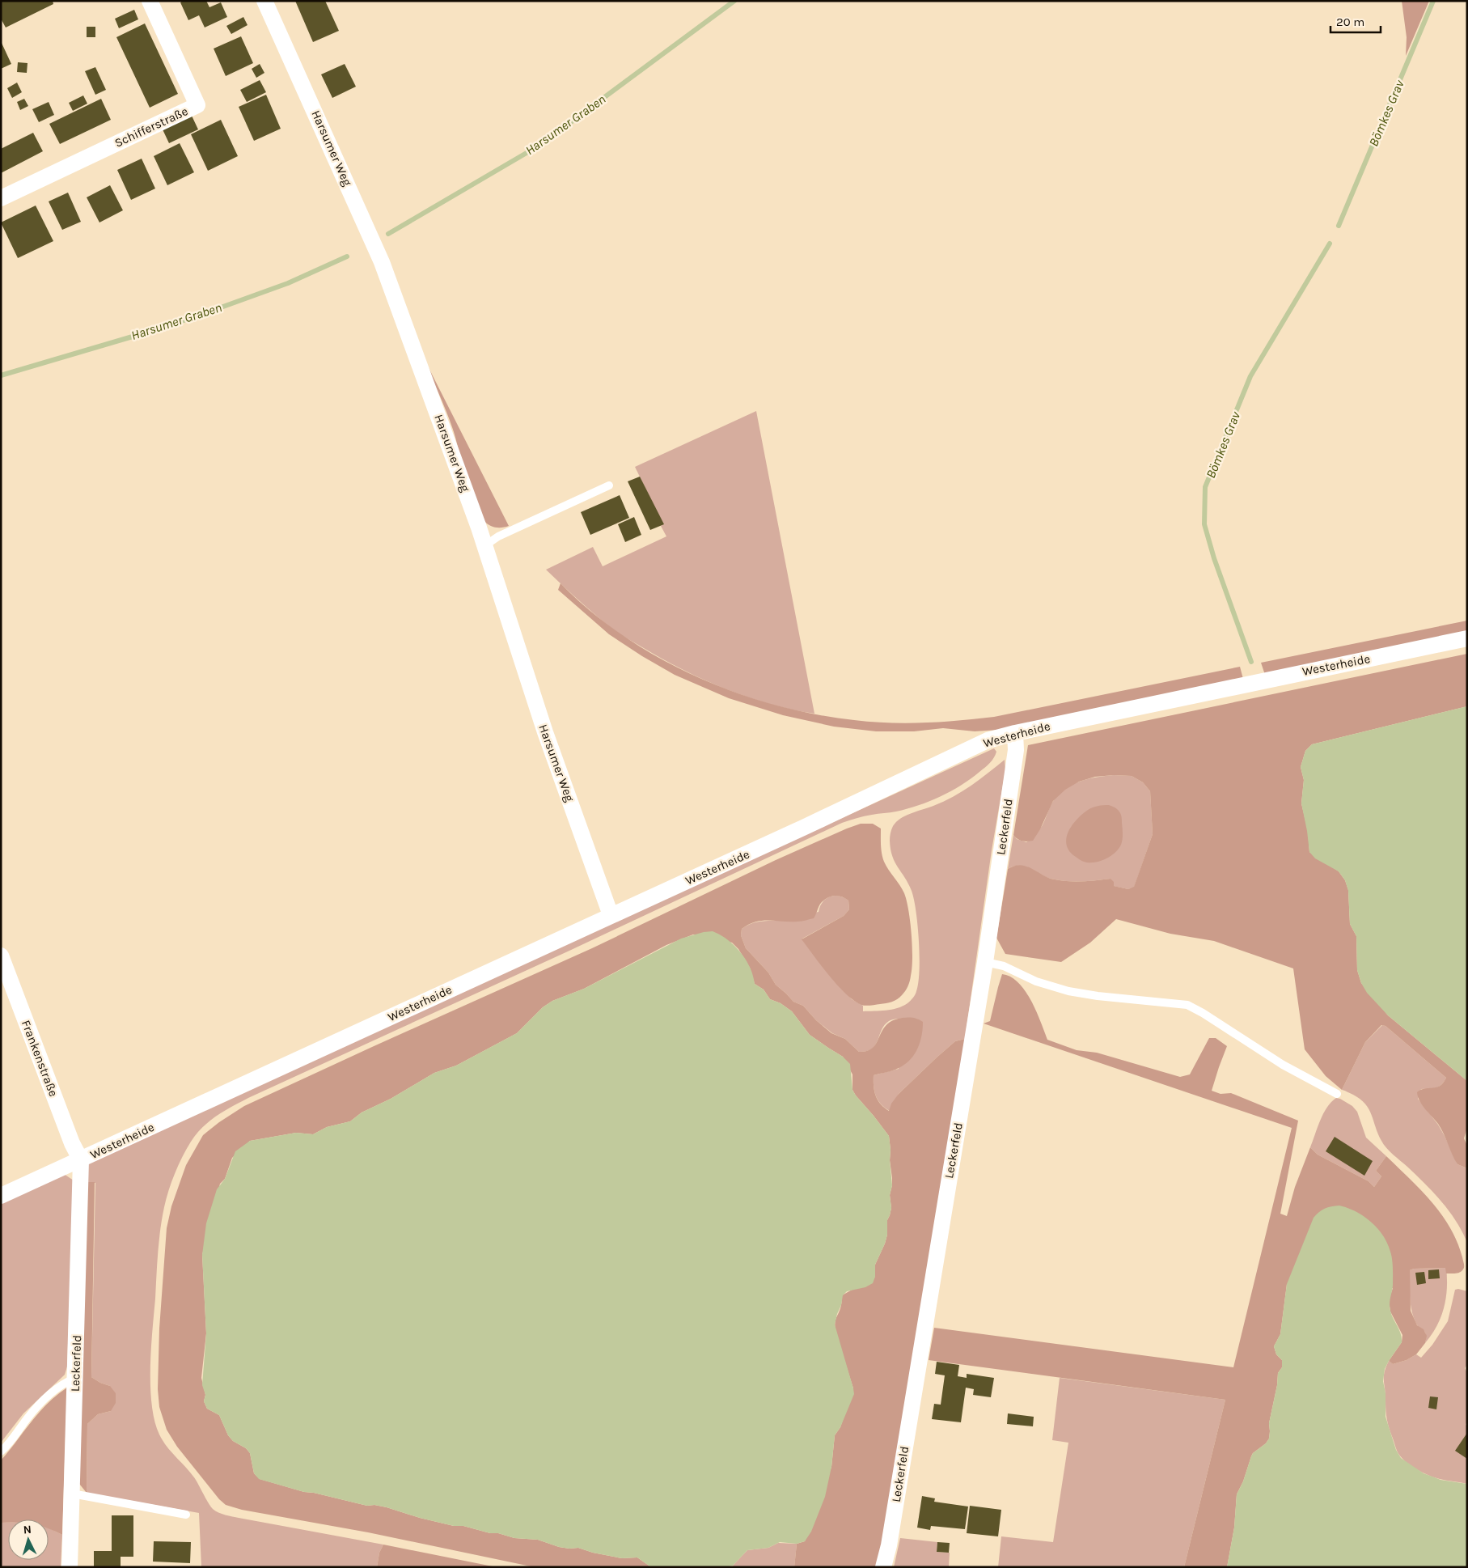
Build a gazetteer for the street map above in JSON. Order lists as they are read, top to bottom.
{
  "streets": {
    "street": [
      "Schifferstraße",
      "Harsumer Weg",
      "Westerheide",
      "Leckerfeld",
      "Frankenstraße"
    ]
  },
  "crossings": [
    ["Harsumer Weg", "Westerheide"],
    ["Westerheide", "Leckerfeld"],
    ["Westerheide", "Frankenstraße"],
    ["Leckerfeld", "Frankenstraße"]
  ],
  "water": ["Bömkes Grav", "Harsumer Graben"],
  "scale_bar": "20 m",
  "north": "top"
}
